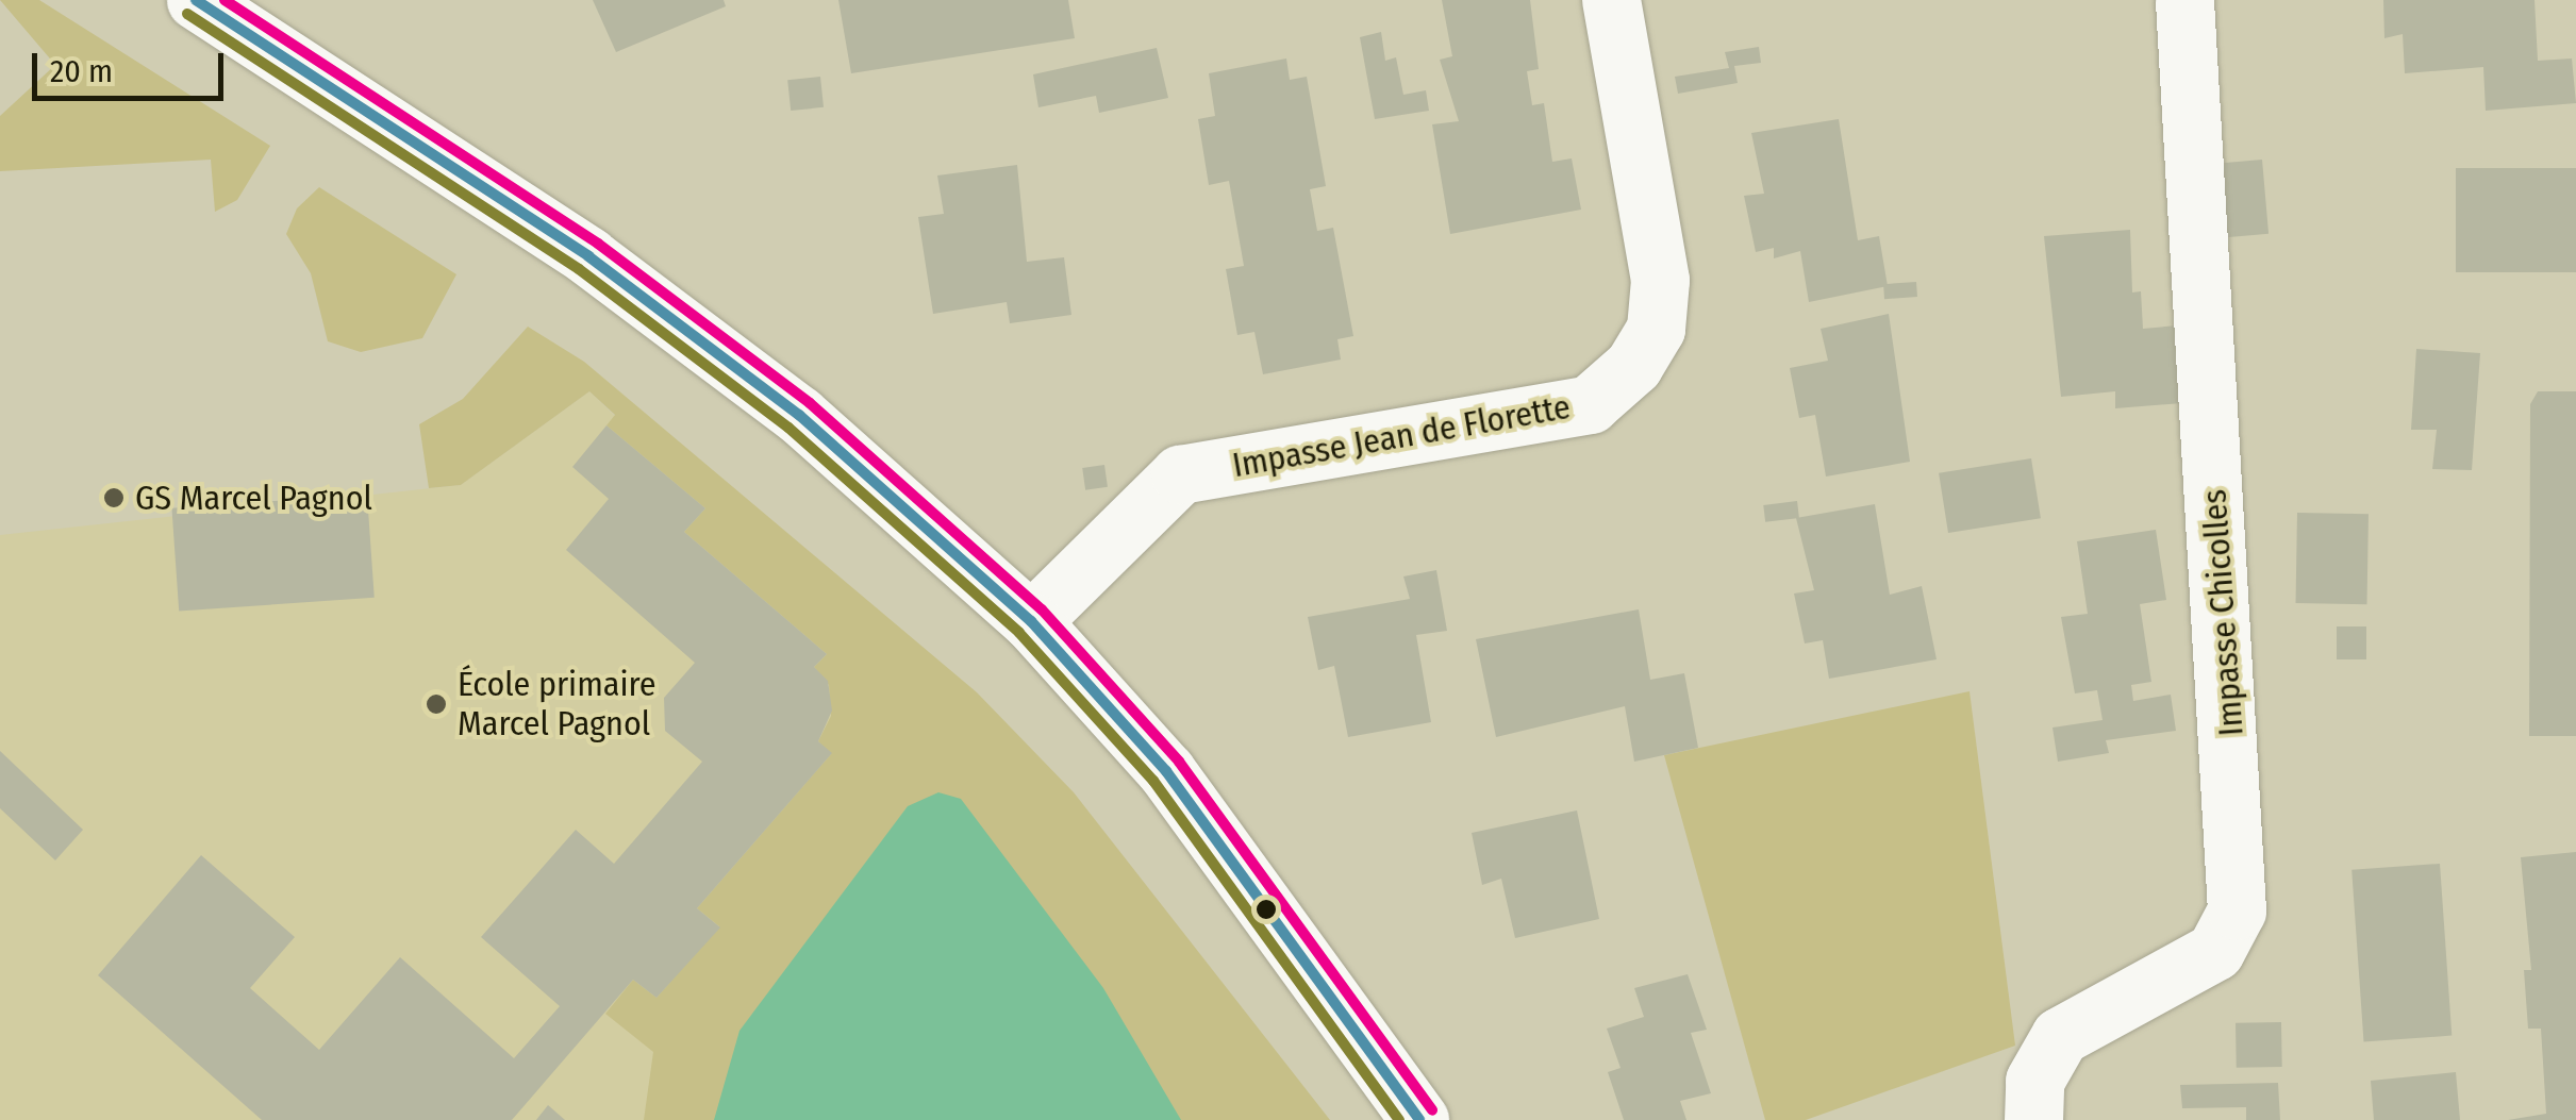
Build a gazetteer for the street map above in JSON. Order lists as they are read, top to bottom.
{
  "streets": {
    "street": ["Impasse Jean de Florette", "Impasse Chicolles"]
  },
  "places": ["GS Marcel Pagnol", "École primaire Marcel Pagnol"],
  "scale_bar": "20 m"
}
